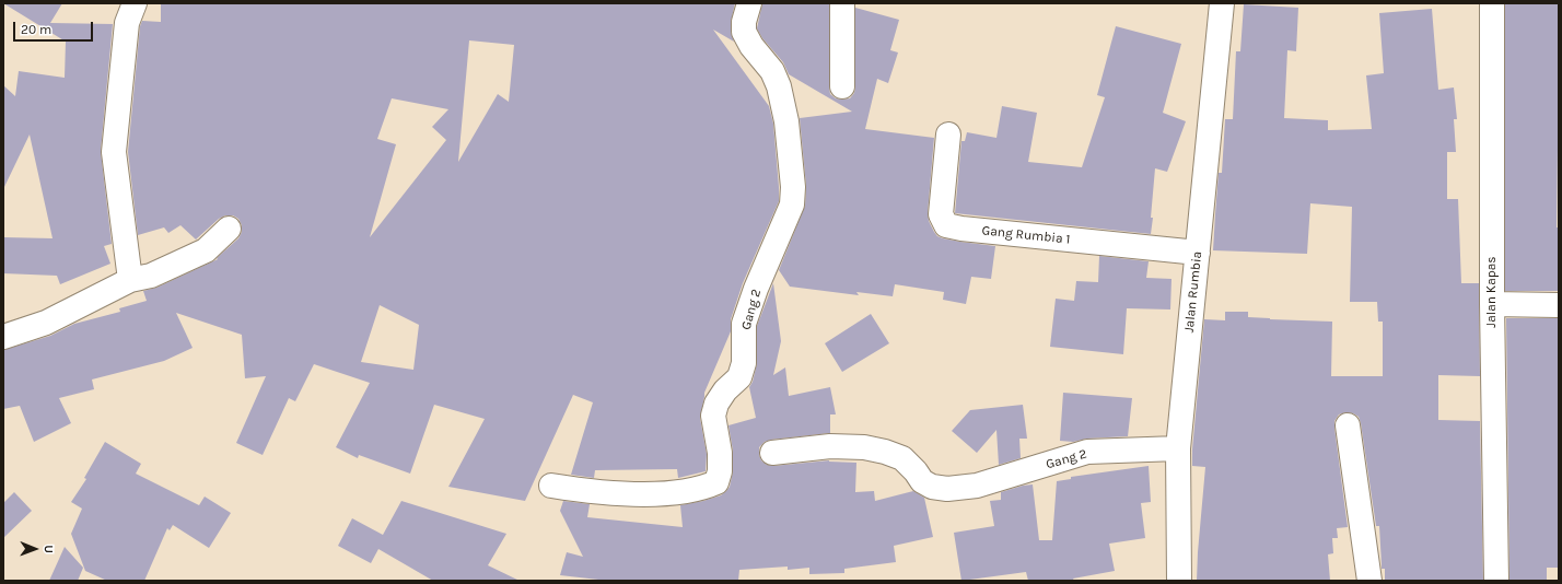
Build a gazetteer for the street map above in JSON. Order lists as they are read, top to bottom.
{
  "streets": {
    "street": [
      "Gang Rumbia 1",
      "Jalan Rumbia",
      "Jalan Kapas",
      "Gang 2"
    ]
  },
  "crossings": [
    ["Gang Rumbia 1", "Jalan Rumbia"],
    ["Jalan Rumbia", "Gang 2"]
  ],
  "scale_bar": "20 m",
  "north": "right"
}
